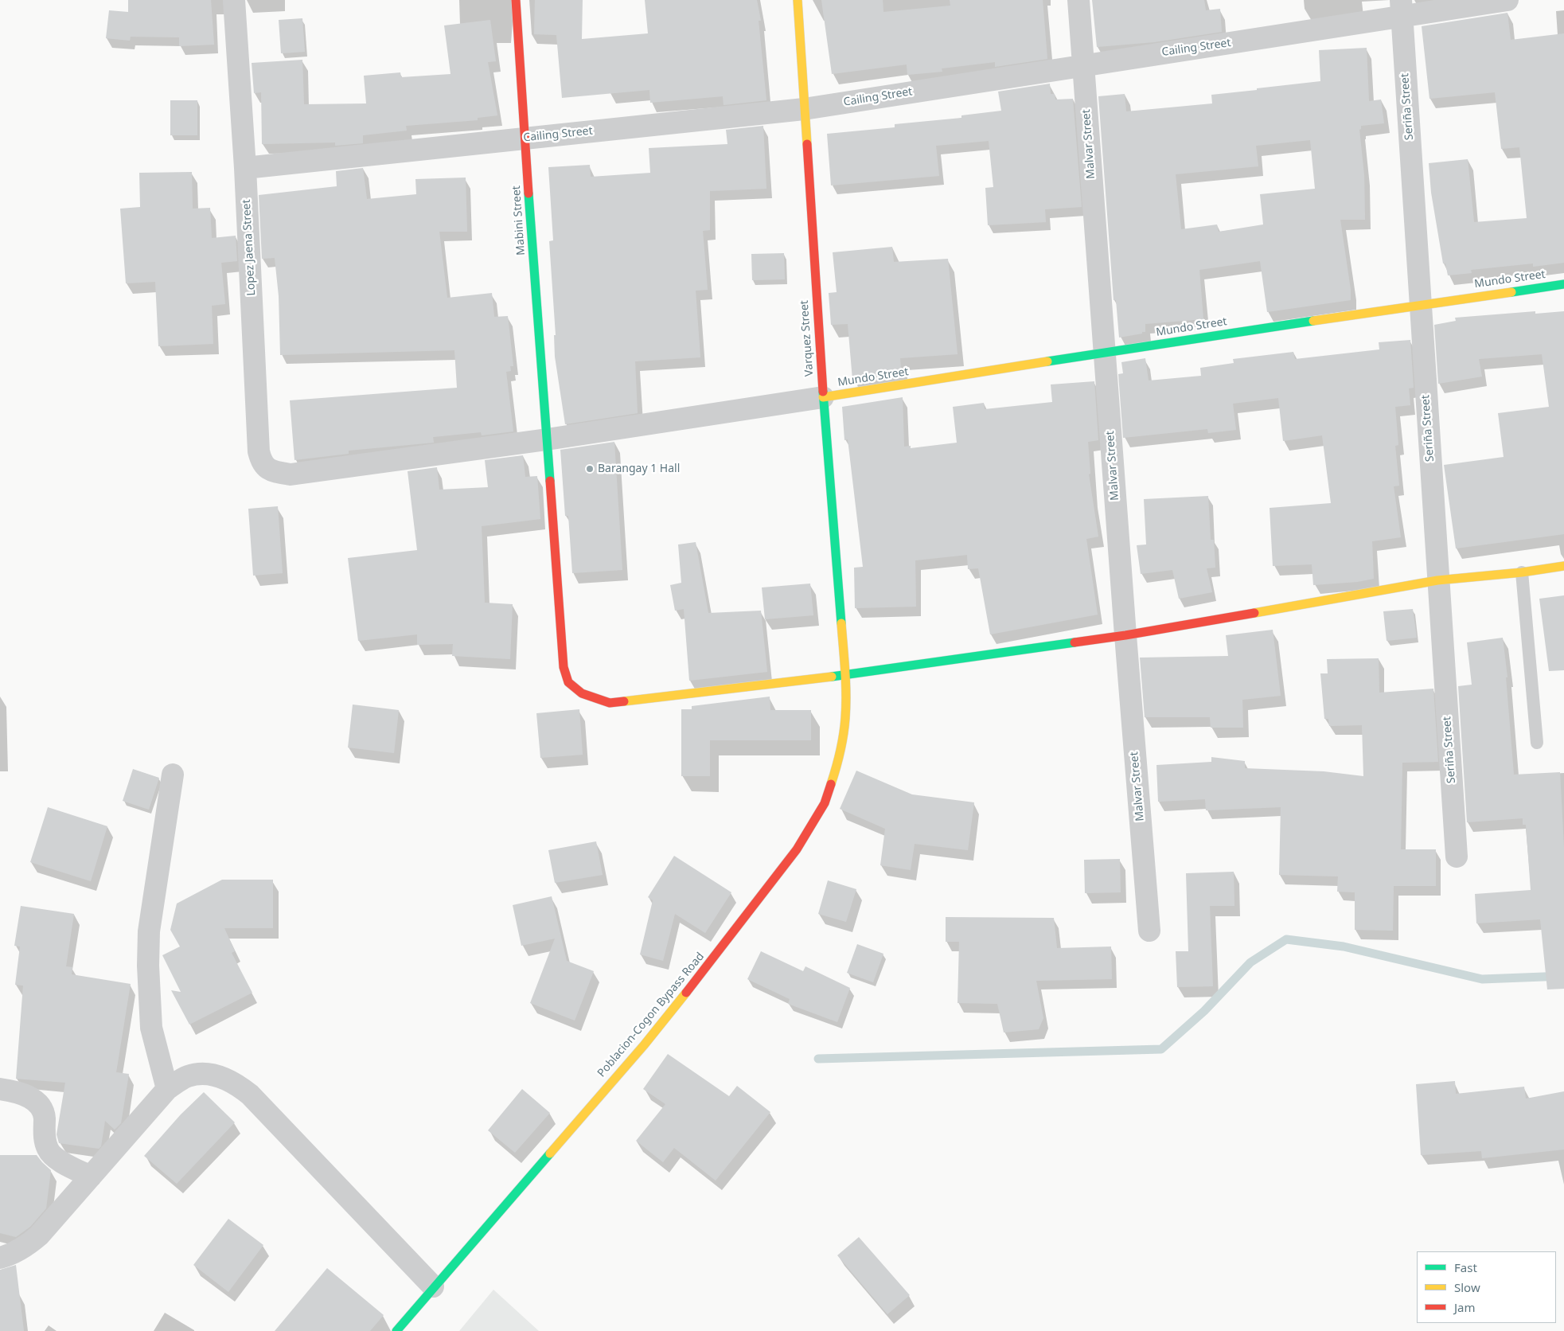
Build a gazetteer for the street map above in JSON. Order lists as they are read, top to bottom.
{
  "streets": {
    "street": [
      "Cailing Street",
      "Seriña Street",
      "Malvar Street",
      "Mabini Street",
      "Lopez Jaena Street",
      "Mundo Street",
      "Varquez Street",
      "Poblacion-Cogon Bypass Road"
    ]
  },
  "crossings": [
    ["Cailing Street", "Seriña Street"],
    ["Cailing Street", "Malvar Street"],
    ["Cailing Street", "Mabini Street"],
    ["Cailing Street", "Lopez Jaena Street"],
    ["Cailing Street", "Varquez Street"],
    ["Seriña Street", "Mabini Street"],
    ["Seriña Street", "Mundo Street"],
    ["Malvar Street", "Mabini Street"],
    ["Malvar Street", "Mundo Street"],
    ["Mabini Street", "Lopez Jaena Street"],
    ["Mabini Street", "Varquez Street"],
    ["Mabini Street", "Poblacion-Cogon Bypass Road"],
    ["Mundo Street", "Varquez Street"],
    ["Varquez Street", "Poblacion-Cogon Bypass Road"]
  ],
  "places": ["Barangay 1 Hall"],
  "legend": ["Fast", "Slow", "Jam"]
}
